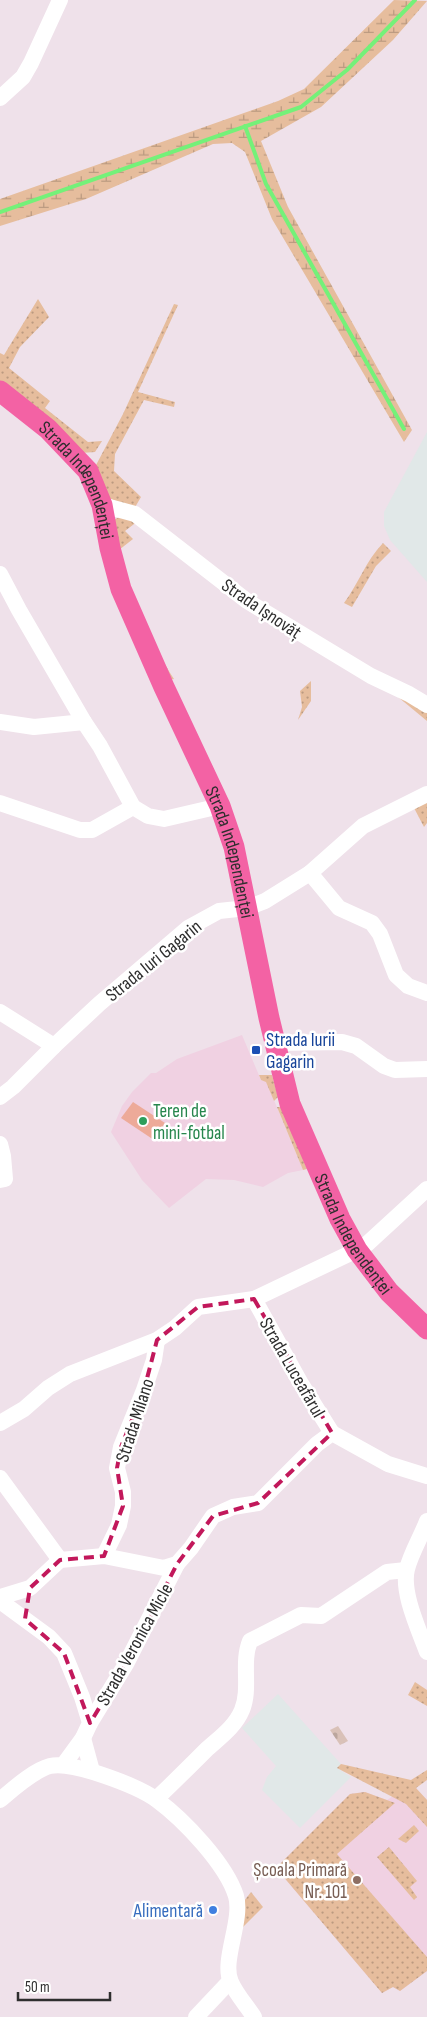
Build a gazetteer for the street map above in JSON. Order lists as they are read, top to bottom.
{
  "streets": {
    "main road": ["Strada Independenței"],
    "street": [
      "Strada Ișnovăț",
      "Strada Iuri Gagarin",
      "Strada Luceafărul",
      "Strada Milano",
      "Strada Veronica Micle"
    ]
  },
  "crossings": [
    ["Strada Independenței", "Strada Ișnovăț"],
    ["Strada Independenței", "Strada Iuri Gagarin"],
    ["Strada Luceafărul", "Strada Veronica Micle"],
    ["Strada Milano", "Strada Veronica Micle"]
  ],
  "places": {
    "transit": ["Strada Iurii Gagarin"],
    "other": ["Teren de mini-fotbal", "Școala Primară Nr. 101", "Alimentară"]
  },
  "scale_bar": "50 m"
}
